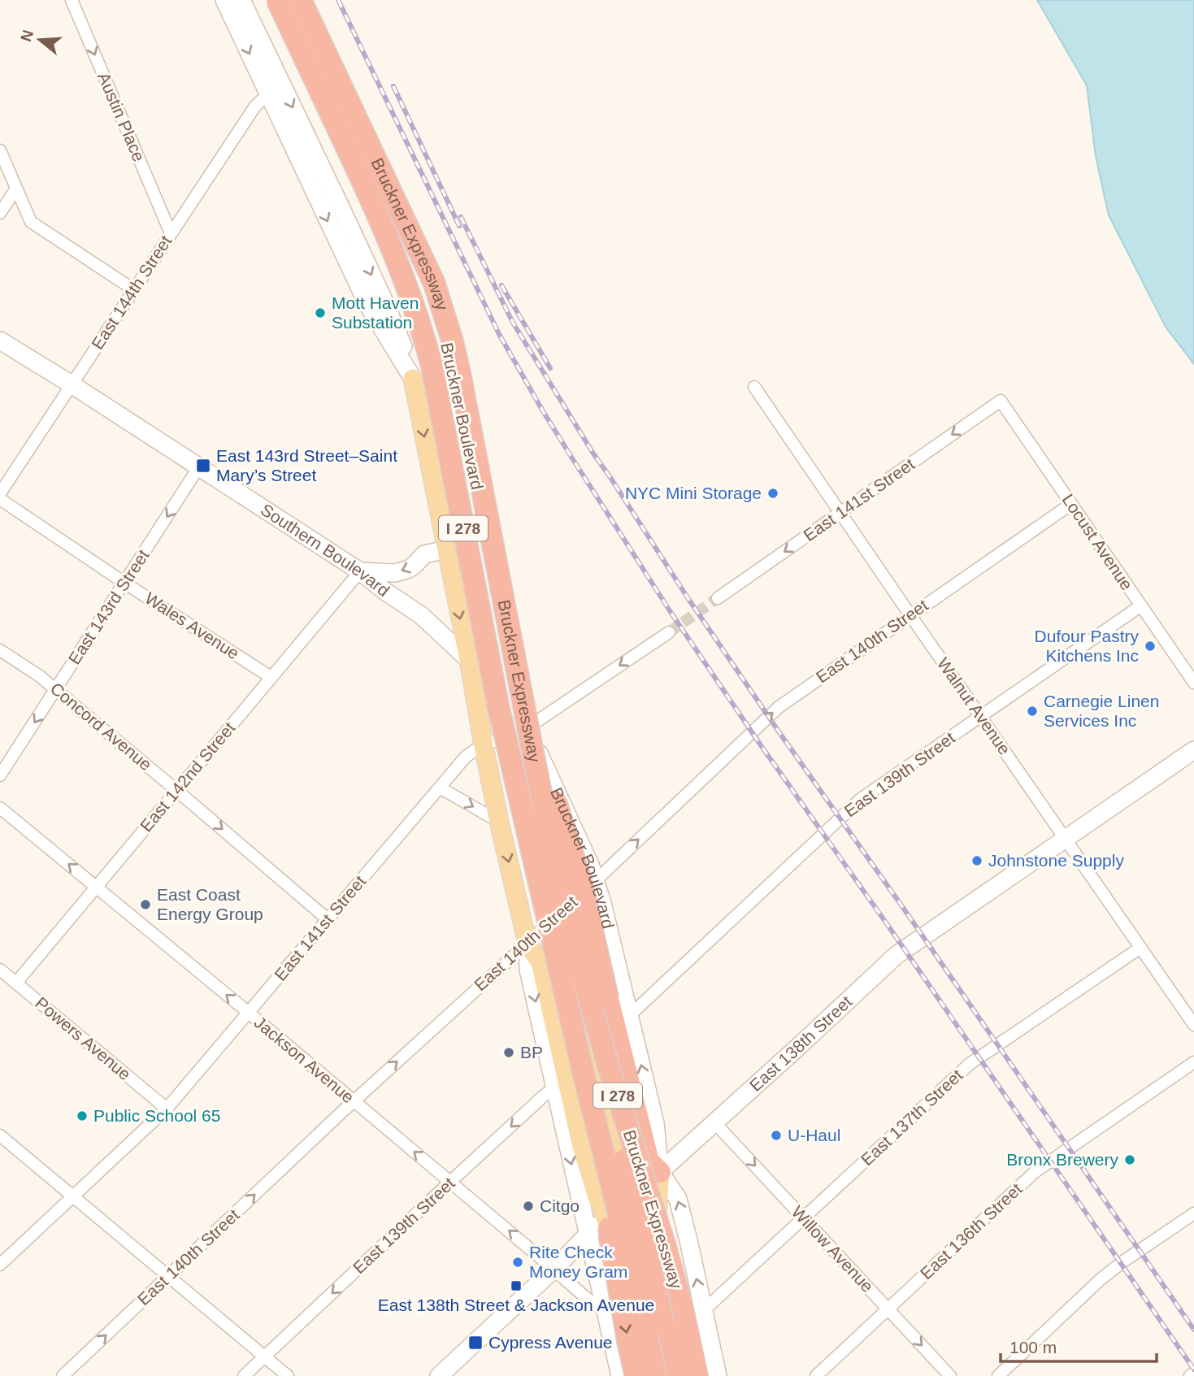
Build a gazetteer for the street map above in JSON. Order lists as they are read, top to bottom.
{
  "streets": {
    "highway": ["Bruckner Expressway", "I 278"],
    "main road": ["Bruckner Boulevard", "Southern Boulevard", "East 138th Street"],
    "street": [
      "Austin Place",
      "East 144th Street",
      "East 141st Street",
      "Locust Avenue",
      "East 143rd Street",
      "Wales Avenue",
      "East 140th Street",
      "Walnut Avenue",
      "Concord Avenue",
      "East 139th Street",
      "East 142nd Street",
      "Powers Avenue",
      "Jackson Avenue",
      "East 137th Street",
      "East 136th Street",
      "Willow Avenue"
    ]
  },
  "crossings": [
    ["Austin Place", "East 144th Street"],
    ["Bruckner Expressway", "Bruckner Boulevard"],
    ["Bruckner Expressway", "East 141st Street"],
    ["Bruckner Expressway", "East 139th Street"],
    ["East 144th Street", "Southern Boulevard"],
    ["Bruckner Boulevard", "East 141st Street"],
    ["Bruckner Boulevard", "East 140th Street"],
    ["Bruckner Boulevard", "East 139th Street"],
    ["Bruckner Boulevard", "East 138th Street"],
    ["Bruckner Boulevard", "East 137th Street"],
    ["East 141st Street", "Locust Avenue"],
    ["East 141st Street", "Walnut Avenue"],
    ["East 141st Street", "Concord Avenue"],
    ["East 141st Street", "Powers Avenue"],
    ["East 141st Street", "Jackson Avenue"],
    ["Locust Avenue", "East 140th Street"],
    ["Locust Avenue", "East 139th Street"],
    ["Southern Boulevard", "East 143rd Street"],
    ["Southern Boulevard", "East 142nd Street"],
    ["East 143rd Street", "Wales Avenue"],
    ["East 143rd Street", "Concord Avenue"],
    ["Wales Avenue", "East 142nd Street"],
    ["East 140th Street", "Walnut Avenue"],
    ["East 140th Street", "Jackson Avenue"],
    ["Walnut Avenue", "East 139th Street"],
    ["Walnut Avenue", "East 138th Street"],
    ["Walnut Avenue", "East 137th Street"],
    ["Concord Avenue", "East 142nd Street"],
    ["East 139th Street", "Jackson Avenue"],
    ["East 142nd Street", "Powers Avenue"],
    ["East 142nd Street", "Jackson Avenue"],
    ["East 138th Street", "Jackson Avenue"],
    ["East 138th Street", "Willow Avenue"],
    ["East 137th Street", "Willow Avenue"],
    ["East 136th Street", "Willow Avenue"]
  ],
  "one_way": [
    "Austin Place",
    "East 141st Street",
    "East 143rd Street",
    "East 140th Street",
    "Concord Avenue",
    "East 139th Street",
    "Jackson Avenue",
    "Willow Avenue"
  ],
  "places": {
    "other": [
      "Mott Haven Substation",
      "NYC Mini Storage",
      "Dufour Pastry Kitchens Inc",
      "Carnegie Linen Services Inc",
      "Johnstone Supply",
      "East Coast Energy Group",
      "BP",
      "Public School 65",
      "U-Haul",
      "Bronx Brewery",
      "Citgo",
      "Rite Check Money Gram"
    ],
    "transit": ["East 143rd Street–Saint Mary’s Street", "East 138th Street & Jackson Avenue", "Cypress Avenue"]
  },
  "scale_bar": "100 m",
  "north": "left"
}
